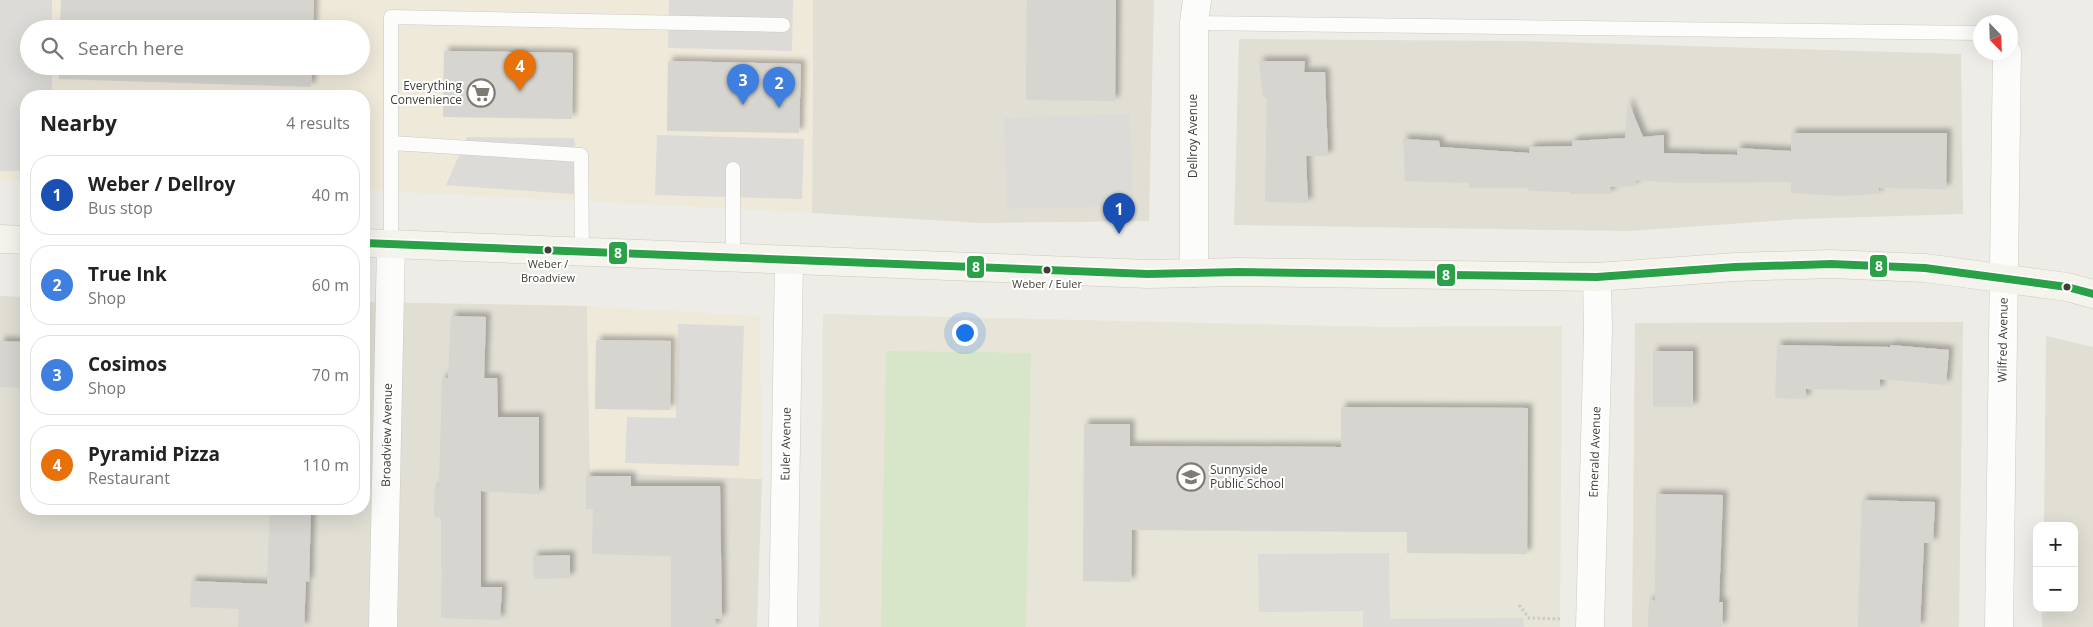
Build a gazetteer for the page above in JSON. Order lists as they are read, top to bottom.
{
  "streets": {
    "street": [
      "Dellroy Avenue",
      "Wilfred Avenue",
      "Broadview Avenue",
      "Euler Avenue",
      "Emerald Avenue"
    ]
  },
  "places": {
    "supermarket": ["Everything Convenience"],
    "other": ["Weber / Broadview", "Weber / Euler"],
    "school or university": ["Sunnyside Public School"]
  },
  "lines": ["transit line 8"],
  "north": "bottom right",
  "page": {
    "search": "Search here",
    "pins": [
      "4",
      "3",
      "2",
      "1"
    ],
    "heading": ["Nearby", "4 results"],
    "list": [
      {
        "mark": "1",
        "name": "Weber / Dellroy",
        "note": "Bus stop",
        "value": "40 m"
      },
      {
        "mark": "2",
        "name": "True Ink",
        "note": "Shop",
        "value": "60 m"
      },
      {
        "mark": "3",
        "name": "Cosimos",
        "note": "Shop",
        "value": "70 m"
      },
      {
        "mark": "4",
        "name": "Pyramid Pizza",
        "note": "Restaurant",
        "value": "110 m"
      }
    ],
    "map_buttons": ["+", "−"]
  }
}
